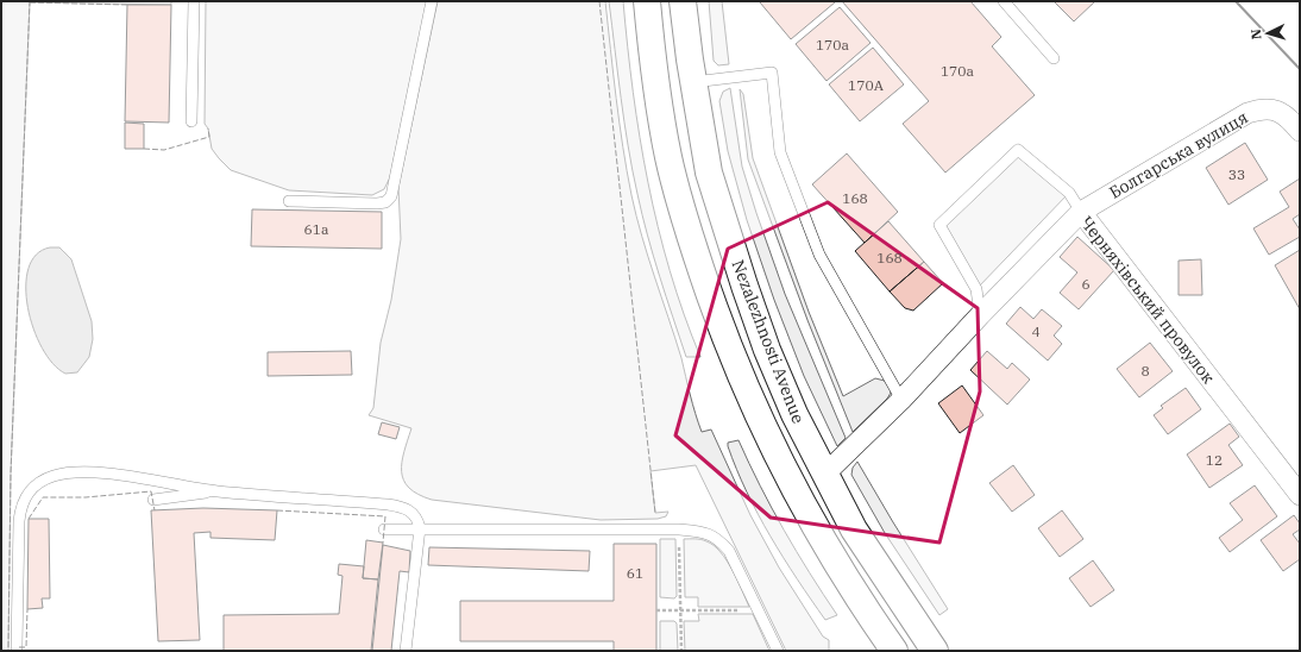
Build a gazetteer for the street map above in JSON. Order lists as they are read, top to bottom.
{
  "streets": {
    "main road": ["Nezalezhnosti Avenue"],
    "street": ["Болгарська вулиця", "Черняхівський провулок"]
  },
  "crossings": [
    ["Болгарська вулиця", "Черняхівський провулок"],
    ["Черняхівський провулок", "Nezalezhnosti Avenue"]
  ],
  "house_numbers": [
    "170а",
    "170а",
    "170А",
    "33",
    "168",
    "61а",
    "168",
    "6",
    "4",
    "8",
    "12",
    "61"
  ],
  "north": "left"
}
